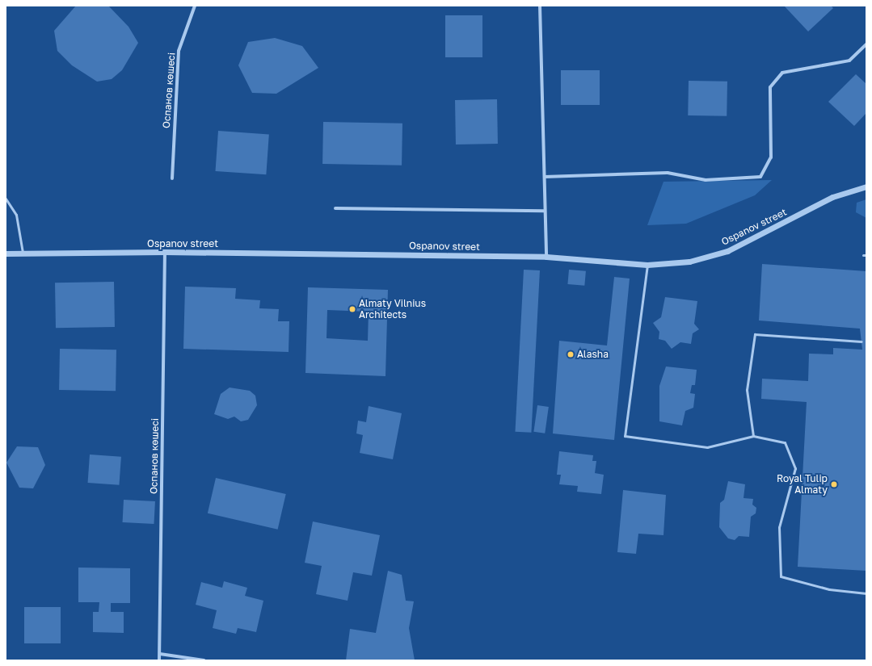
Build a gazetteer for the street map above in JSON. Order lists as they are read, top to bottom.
{
  "streets": {
    "street": ["Оспанов көшесі", "Ospanov street"]
  },
  "crossings": [
    ["Оспанов көшесі", "Ospanov street"]
  ],
  "places": ["Almaty Vilnius Architects", "Alasha", "Royal Tulip Almaty"]
}
